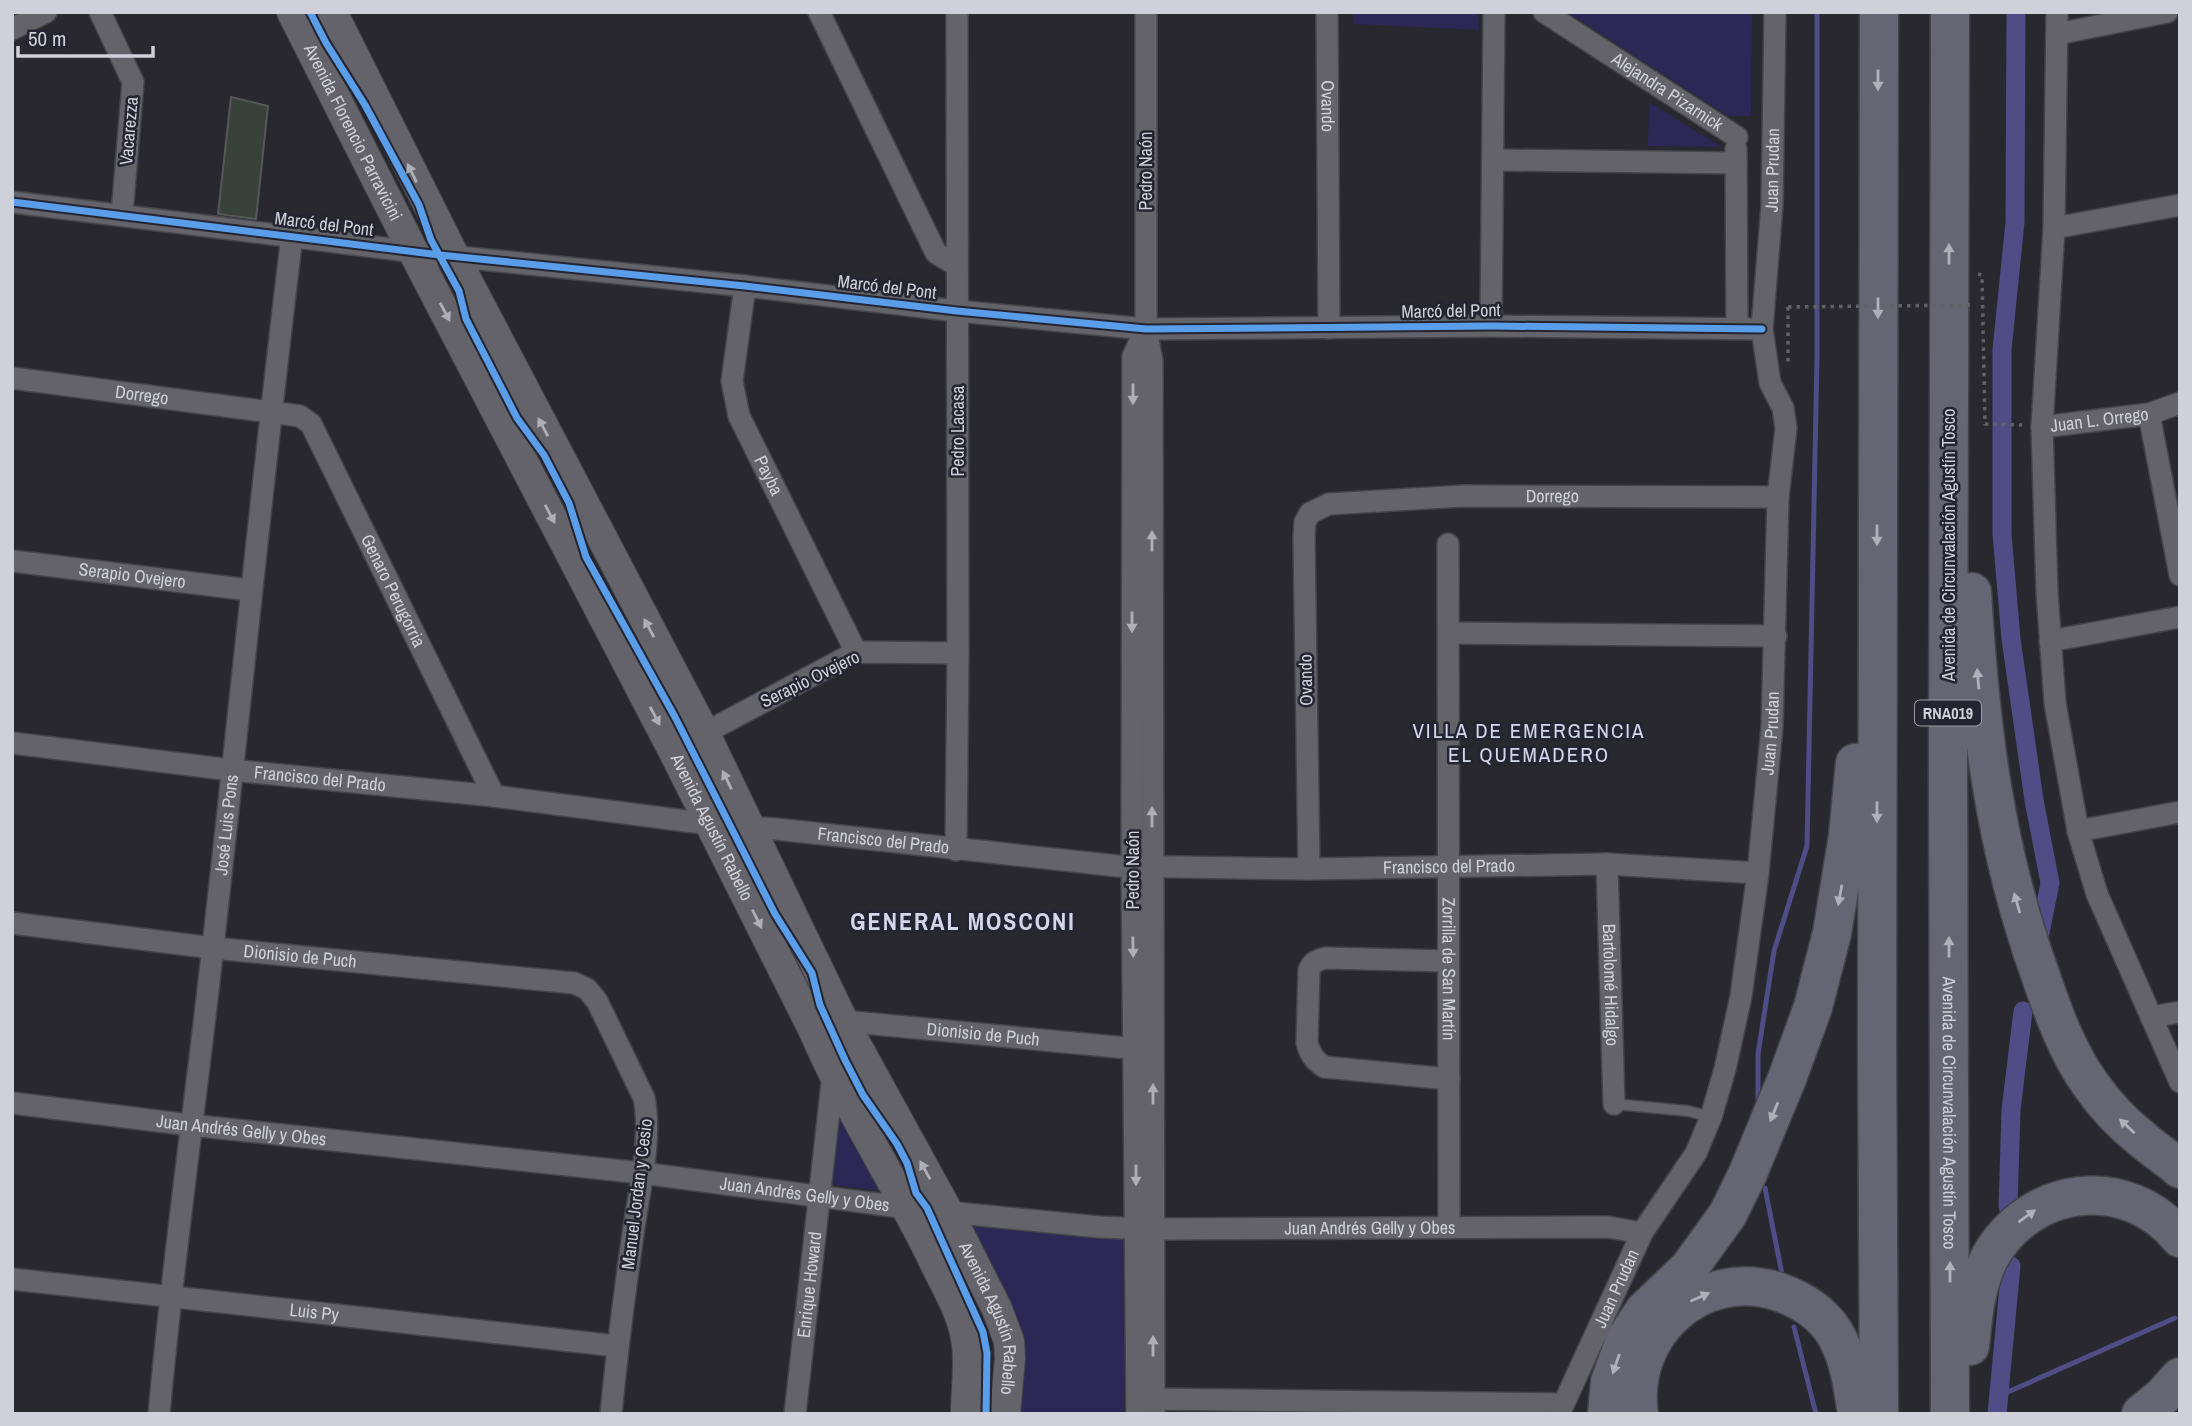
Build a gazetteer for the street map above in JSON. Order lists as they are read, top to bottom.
{
  "streets": {
    "highway": ["Avenida de Circunvalación Agustín Tosco", "RNA019"],
    "main road": ["Avenida Florencio Parravicini", "Avenida Agustín Rabello"],
    "street": [
      "Alejandra Pizarnick",
      "Ovando",
      "Vacarezza",
      "Juan Prudan",
      "Pedro Naón",
      "Marcó del Pont",
      "Dorrego",
      "Juan L. Orrego",
      "Pedro Lacasa",
      "Payba",
      "Serapio Ovejero",
      "Genaro Perugorria",
      "Francisco del Prado",
      "José Luis Pons",
      "Dionisio de Puch",
      "Zorrilla de San Martín",
      "Bartolomé Hidalgo",
      "Juan Andrés Gelly y Obes",
      "Manuel Jordan y Cesio",
      "Enrique Howard",
      "Luis Py"
    ]
  },
  "crossings": [
    ["Alejandra Pizarnick", "Marcó del Pont"],
    ["Ovando", "Marcó del Pont"],
    ["Ovando", "Dorrego"],
    ["Ovando", "Francisco del Prado"],
    ["Vacarezza", "Marcó del Pont"],
    ["Avenida Florencio Parravicini", "Marcó del Pont"],
    ["Avenida Florencio Parravicini", "Avenida Agustín Rabello"],
    ["Juan Prudan", "Marcó del Pont"],
    ["Juan Prudan", "Dorrego"],
    ["Juan Prudan", "Francisco del Prado"],
    ["Juan Prudan", "Juan Andrés Gelly y Obes"],
    ["Pedro Naón", "Marcó del Pont"],
    ["Pedro Naón", "Francisco del Prado"],
    ["Pedro Naón", "Dionisio de Puch"],
    ["Pedro Naón", "Juan Andrés Gelly y Obes"],
    ["Marcó del Pont", "Pedro Lacasa"],
    ["Marcó del Pont", "Payba"],
    ["Marcó del Pont", "José Luis Pons"],
    ["Marcó del Pont", "Avenida Agustín Rabello"],
    ["Dorrego", "Genaro Perugorria"],
    ["Dorrego", "José Luis Pons"],
    ["Pedro Lacasa", "Serapio Ovejero"],
    ["Pedro Lacasa", "Francisco del Prado"],
    ["Payba", "Serapio Ovejero"],
    ["Serapio Ovejero", "José Luis Pons"],
    ["Serapio Ovejero", "Avenida Agustín Rabello"],
    ["Genaro Perugorria", "Francisco del Prado"],
    ["Genaro Perugorria", "José Luis Pons"],
    ["Francisco del Prado", "José Luis Pons"],
    ["Francisco del Prado", "Avenida Agustín Rabello"],
    ["Francisco del Prado", "Zorrilla de San Martín"],
    ["Francisco del Prado", "Bartolomé Hidalgo"],
    ["José Luis Pons", "Dionisio de Puch"],
    ["José Luis Pons", "Juan Andrés Gelly y Obes"],
    ["José Luis Pons", "Luis Py"],
    ["Avenida Agustín Rabello", "Dionisio de Puch"],
    ["Avenida Agustín Rabello", "Juan Andrés Gelly y Obes"],
    ["Avenida Agustín Rabello", "Enrique Howard"],
    ["Dionisio de Puch", "Manuel Jordan y Cesio"],
    ["Zorrilla de San Martín", "Juan Andrés Gelly y Obes"],
    ["Juan Andrés Gelly y Obes", "Manuel Jordan y Cesio"],
    ["Juan Andrés Gelly y Obes", "Enrique Howard"],
    ["Manuel Jordan y Cesio", "Luis Py"]
  ],
  "districts": ["VILLA DE EMERGENCIA EL QUEMADERO", "GENERAL MOSCONI"],
  "scale_bar": "50 m"
}
